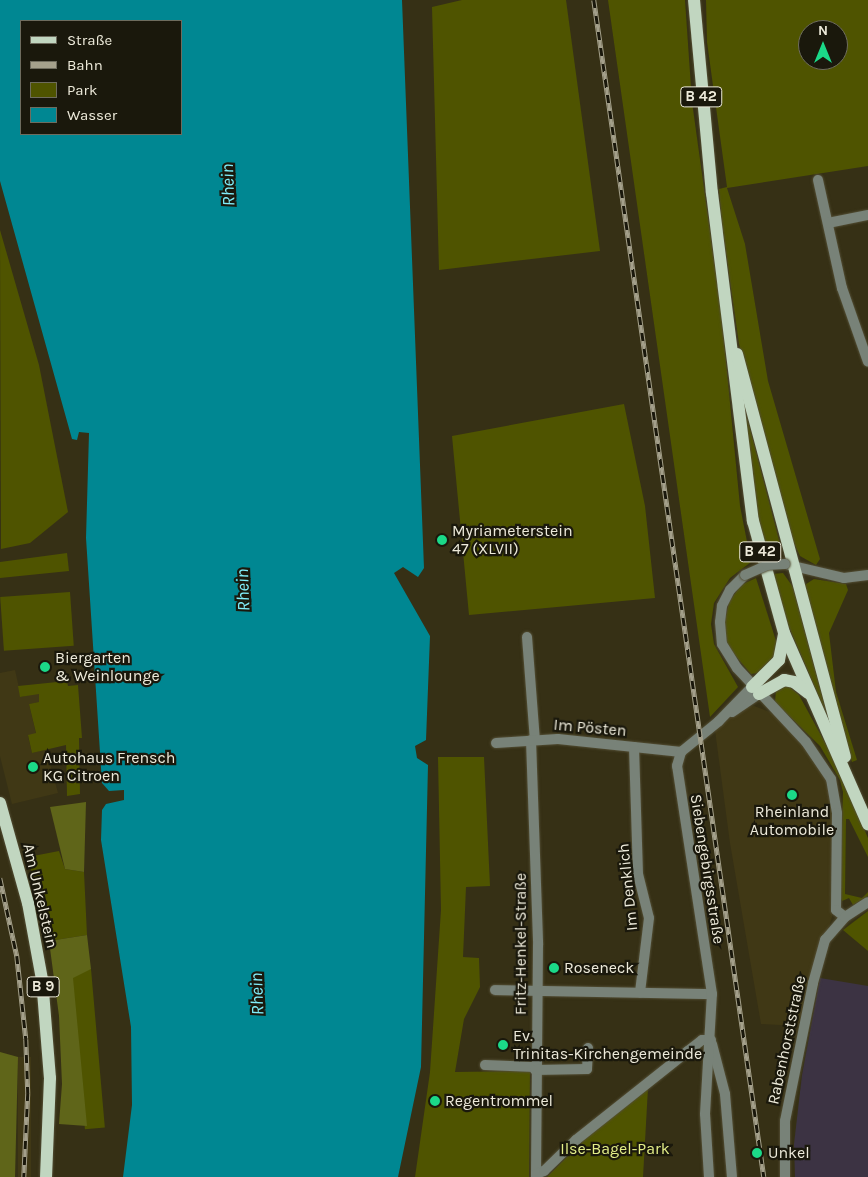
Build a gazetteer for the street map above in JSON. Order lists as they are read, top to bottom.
{
  "streets": {
    "main road": ["B 42", "Am Unkelstein", "B 9"],
    "street": [
      "Im Pösten",
      "Siebengebirgsstraße",
      "Im Denklich",
      "Fritz-Henkel-Straße",
      "Rabenhorststraße"
    ]
  },
  "crossings": [
    ["Im Pösten", "Siebengebirgsstraße"],
    ["Im Pösten", "Im Denklich"],
    ["Im Pösten", "Fritz-Henkel-Straße"]
  ],
  "water": ["Rhein"],
  "parks": ["Ilse-Bagel-Park"],
  "places": [
    "Myriameterstein 47 (XLVII)",
    "Biergarten & Weinlounge",
    "Autohaus Frensch KG Citroen",
    "Rheinland Automobile",
    "Roseneck",
    "Ev. Trinitas-Kirchengemeinde",
    "Regentrommel",
    "Unkel"
  ],
  "legend": [
    "Straße",
    "Bahn",
    "Park",
    "Wasser"
  ],
  "north": "top"
}
